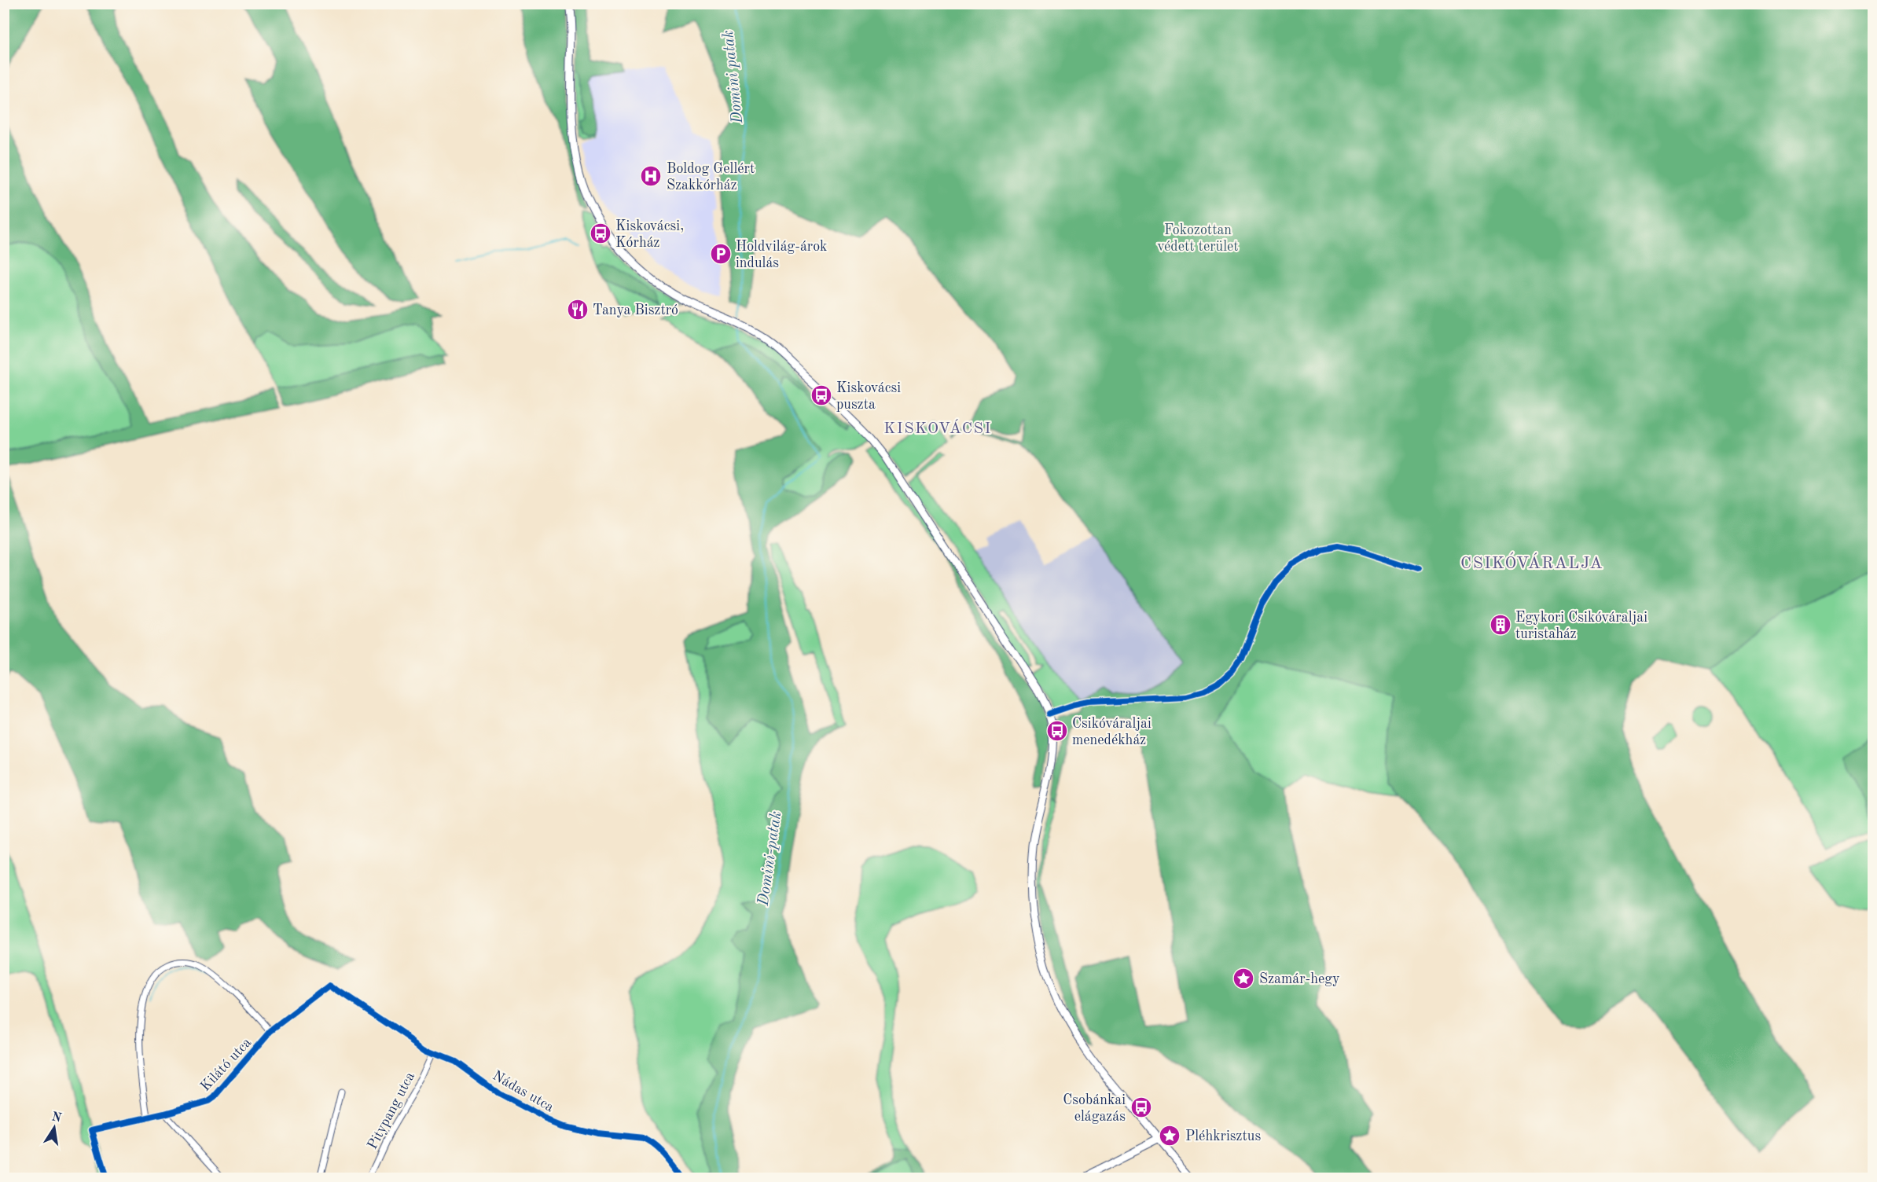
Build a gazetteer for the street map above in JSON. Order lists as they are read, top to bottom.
{
  "streets": {
    "street": ["Kilátó utca", "Nádas utca", "Pitypang utca"]
  },
  "crossings": [
    ["Kilátó utca", "Nádas utca"],
    ["Nádas utca", "Pitypang utca"]
  ],
  "districts": ["KISKOVÁCSI", "CSIKÓVÁRALJA"],
  "water": ["Domini patak", "Domini-patak"],
  "parks": ["Fokozottan védett terület"],
  "places": {
    "hospital": ["Boldog Gellért Szakkórház"],
    "bus stop": [
      "Kiskovácsi, Kórház",
      "Kiskovácsi puszta",
      "Csikóváraljai menedékház",
      "Csobánkai elágazás"
    ],
    "parking": ["Holdvilág-árok indulás"],
    "restaurant": ["Tanya Bisztró"],
    "building": ["Egykori Csikóváraljai turistaház"],
    "place": ["Szamár-hegy", "Pléhkrisztus"]
  },
  "north": "top"
}
